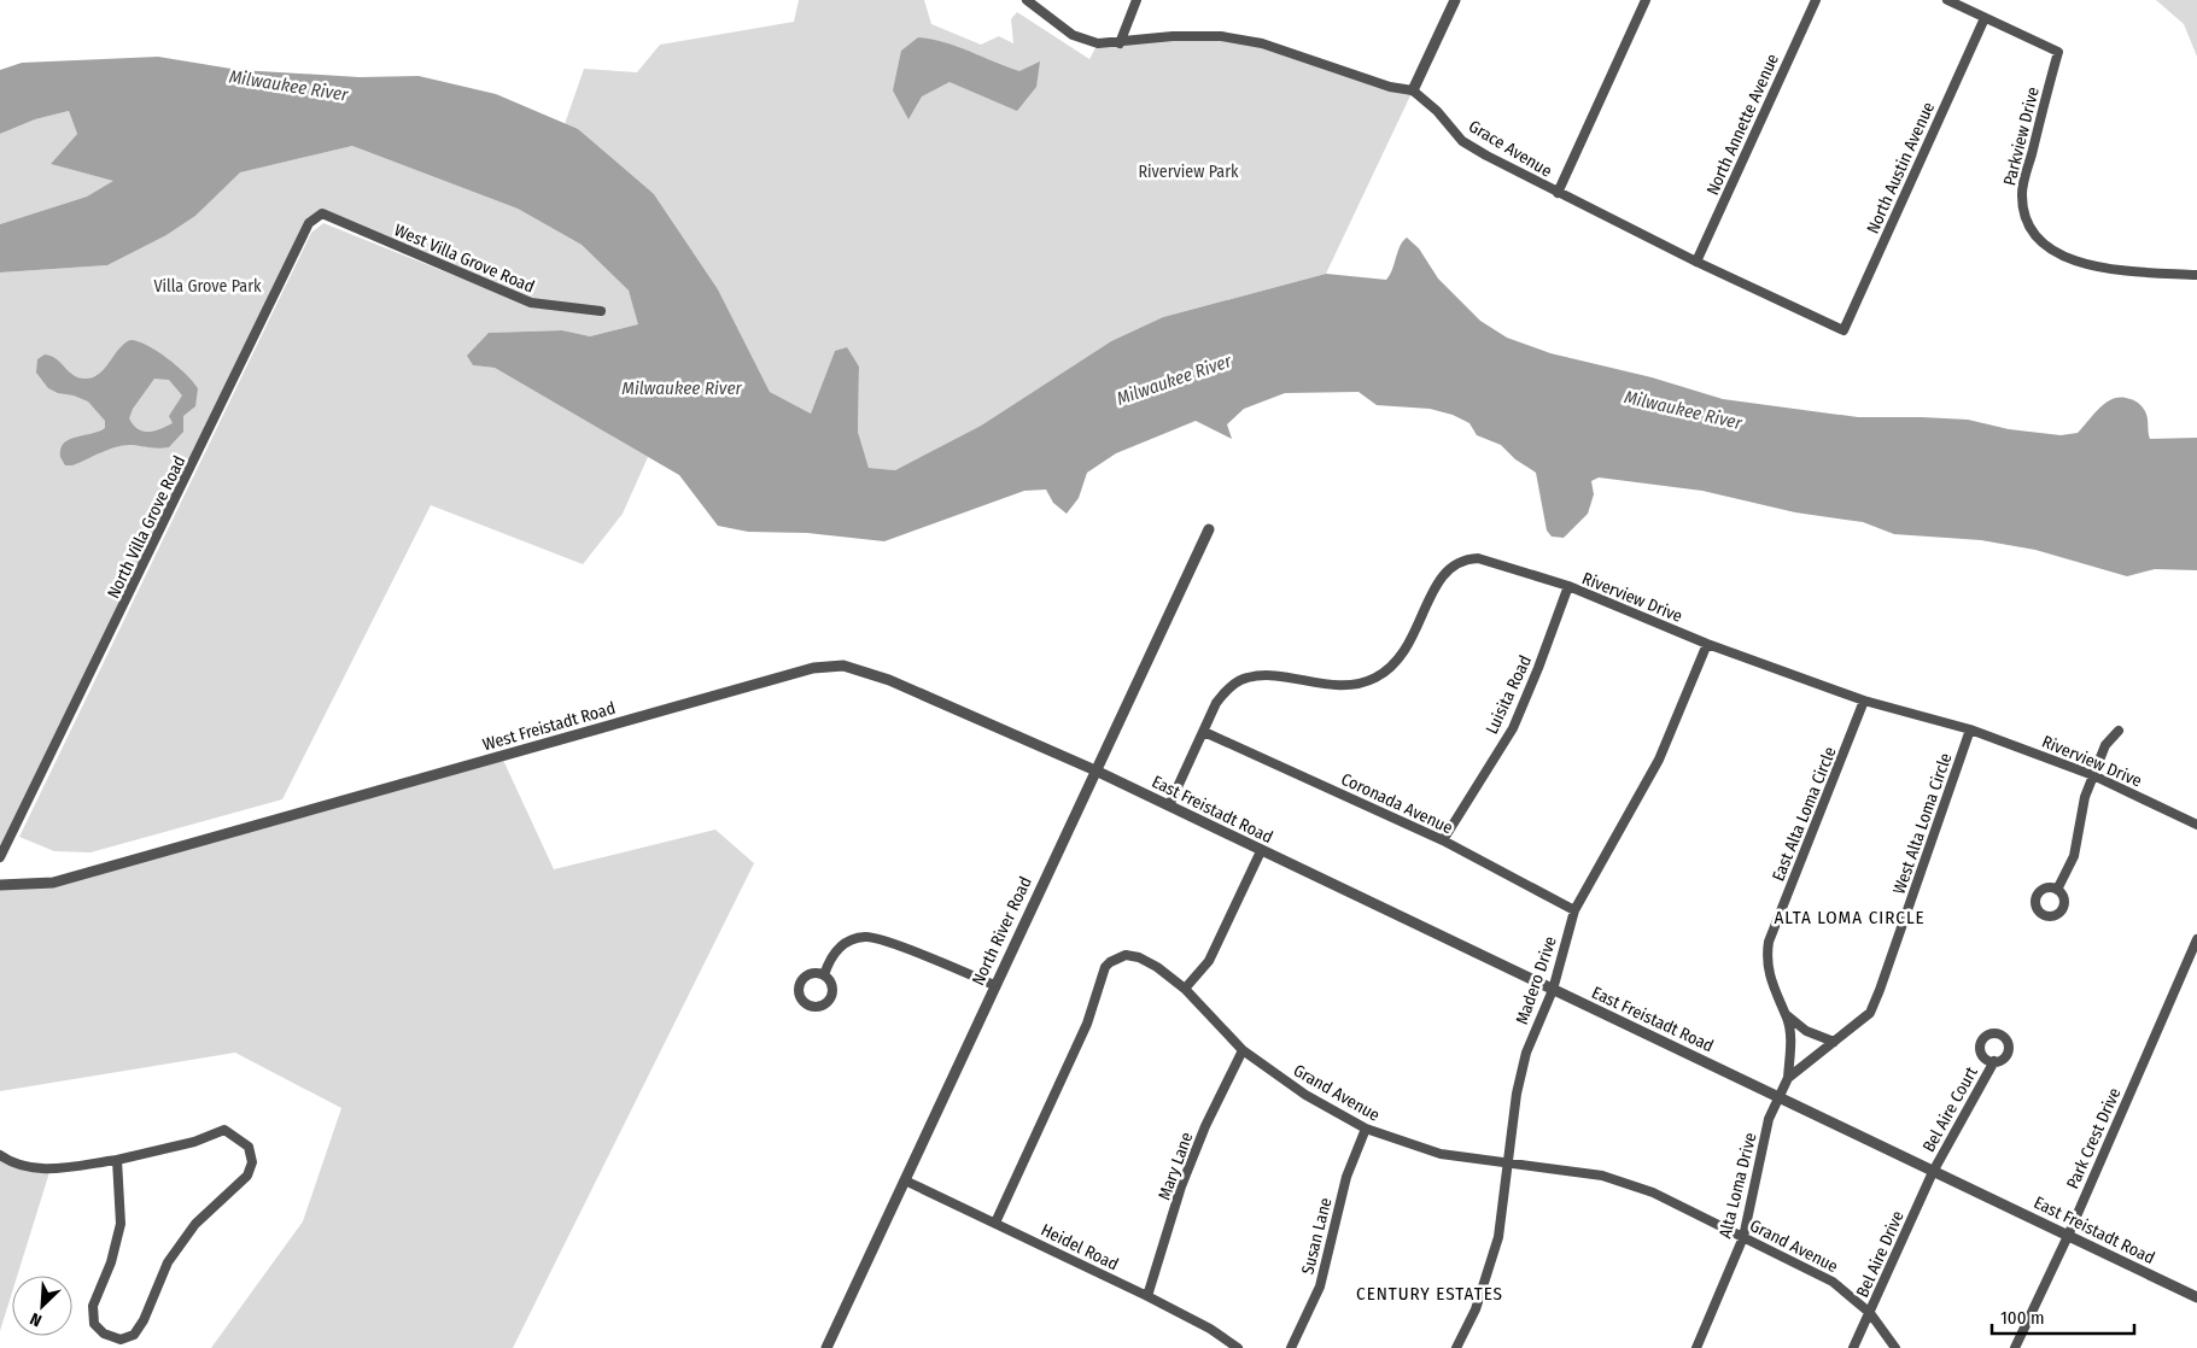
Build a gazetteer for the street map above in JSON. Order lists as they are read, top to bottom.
{
  "streets": {
    "street": [
      "North Annette Avenue",
      "Parkview Drive",
      "Grace Avenue",
      "North Austin Avenue",
      "West Villa Grove Road",
      "North Villa Grove Road",
      "Riverview Drive",
      "Luisita Road",
      "West Freistadt Road",
      "Coronada Avenue",
      "East Freistadt Road",
      "East Alta Loma Circle",
      "West Alta Loma Circle",
      "North River Road",
      "Madero Drive",
      "Grand Avenue",
      "Bel Aire Court",
      "Park Crest Drive",
      "Mary Lane",
      "Alta Loma Drive",
      "Susan Lane",
      "Heidel Road",
      "Bel Aire Drive"
    ]
  },
  "crossings": [
    ["North Annette Avenue", "Grace Avenue"],
    ["Parkview Drive", "North Austin Avenue"],
    ["Grace Avenue", "North Austin Avenue"],
    ["West Villa Grove Road", "North Villa Grove Road"],
    ["Riverview Drive", "Luisita Road"],
    ["Riverview Drive", "Coronada Avenue"],
    ["Riverview Drive", "East Freistadt Road"],
    ["Riverview Drive", "East Alta Loma Circle"],
    ["Riverview Drive", "West Alta Loma Circle"],
    ["Riverview Drive", "Madero Drive"],
    ["Luisita Road", "Coronada Avenue"],
    ["West Freistadt Road", "East Freistadt Road"],
    ["West Freistadt Road", "North River Road"],
    ["Coronada Avenue", "Madero Drive"],
    ["East Freistadt Road", "West Alta Loma Circle"],
    ["East Freistadt Road", "North River Road"],
    ["East Freistadt Road", "Madero Drive"],
    ["East Freistadt Road", "Bel Aire Court"],
    ["East Freistadt Road", "Park Crest Drive"],
    ["East Freistadt Road", "Alta Loma Drive"],
    ["East Freistadt Road", "Bel Aire Drive"],
    ["East Alta Loma Circle", "West Alta Loma Circle"],
    ["West Alta Loma Circle", "Alta Loma Drive"],
    ["North River Road", "Heidel Road"],
    ["Madero Drive", "Grand Avenue"],
    ["Grand Avenue", "Mary Lane"],
    ["Grand Avenue", "Alta Loma Drive"],
    ["Grand Avenue", "Susan Lane"],
    ["Grand Avenue", "Heidel Road"],
    ["Grand Avenue", "Bel Aire Drive"],
    ["Bel Aire Court", "Bel Aire Drive"],
    ["Mary Lane", "Heidel Road"]
  ],
  "districts": ["ALTA LOMA CIRCLE", "CENTURY ESTATES"],
  "water": ["Milwaukee River"],
  "parks": ["Riverview Park", "Villa Grove Park"],
  "scale_bar": "100 m",
  "north": "bottom left"
}
